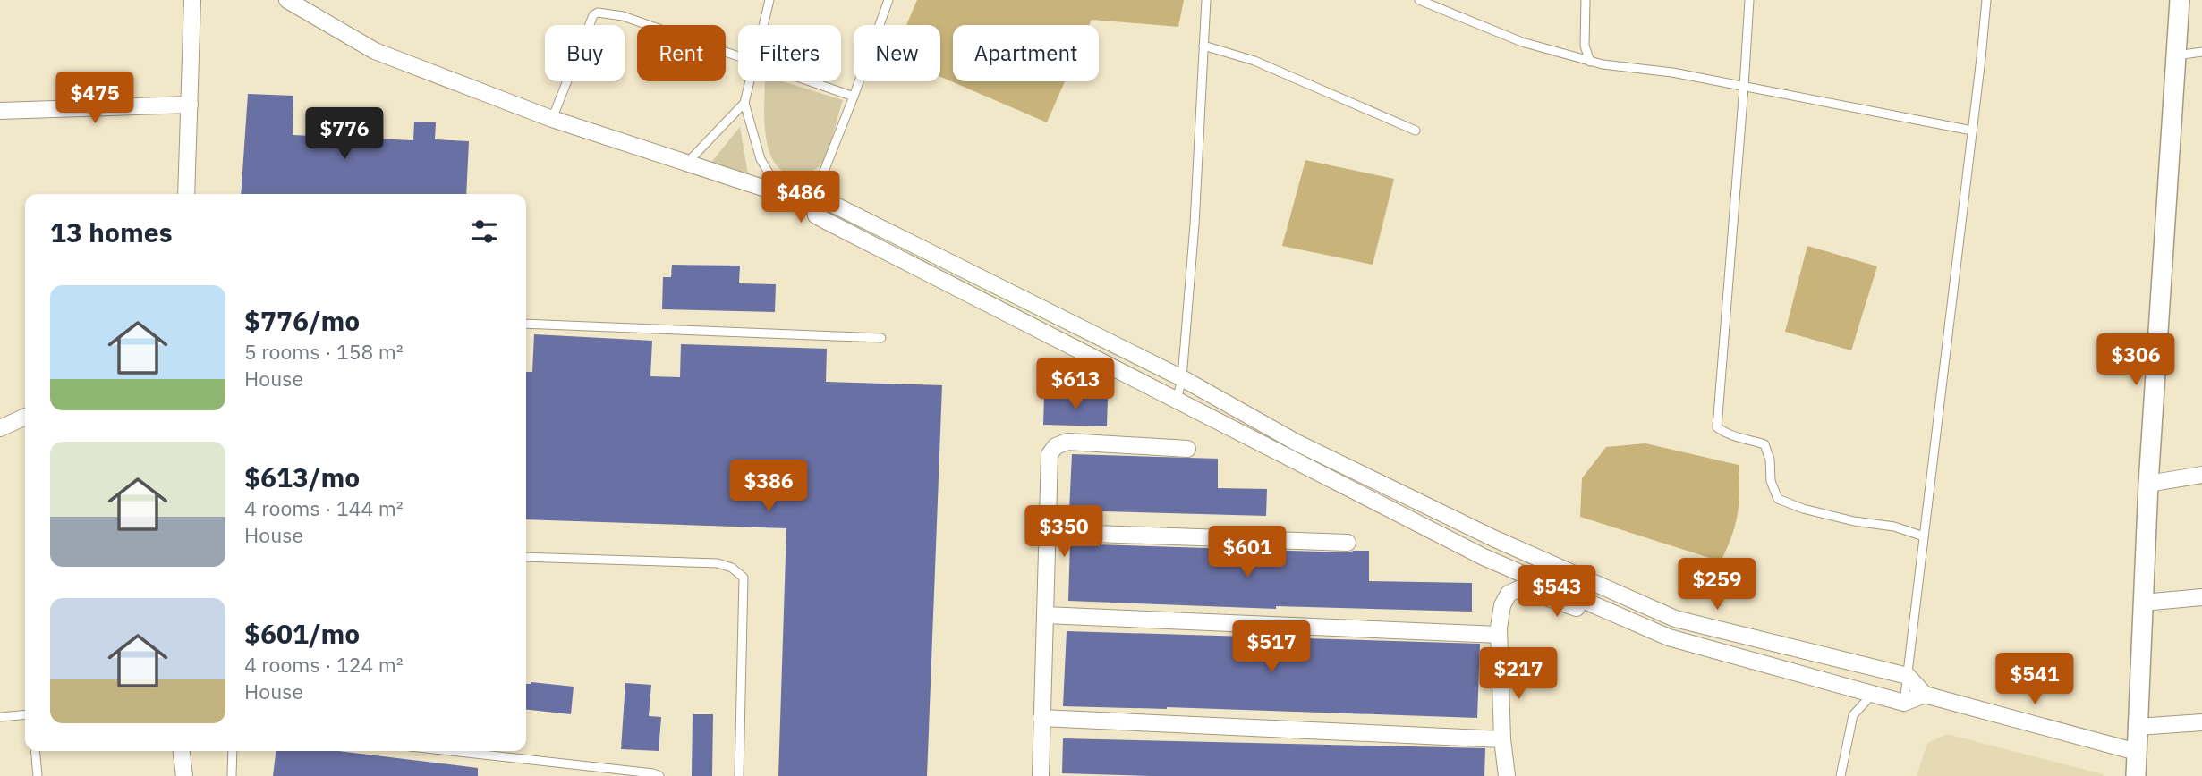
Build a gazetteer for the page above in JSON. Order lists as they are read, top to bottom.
{
  "page": {
    "chip": [
      "Buy",
      "Rent",
      "Filters",
      "New",
      "Apartment"
    ],
    "price": [
      "$475",
      "$776",
      "$486",
      "$306",
      "$613",
      "$386",
      "$350",
      "$601",
      "$259",
      "$543",
      "$517",
      "$217",
      "$541"
    ],
    "heading": "13 homes",
    "list": [
      {
        "name": "$776/mo",
        "note": "5 rooms · 158 m² · House"
      },
      {
        "name": "$613/mo",
        "note": "4 rooms · 144 m² · House"
      },
      {
        "name": "$601/mo",
        "note": "4 rooms · 124 m² · House"
      }
    ]
  }
}
